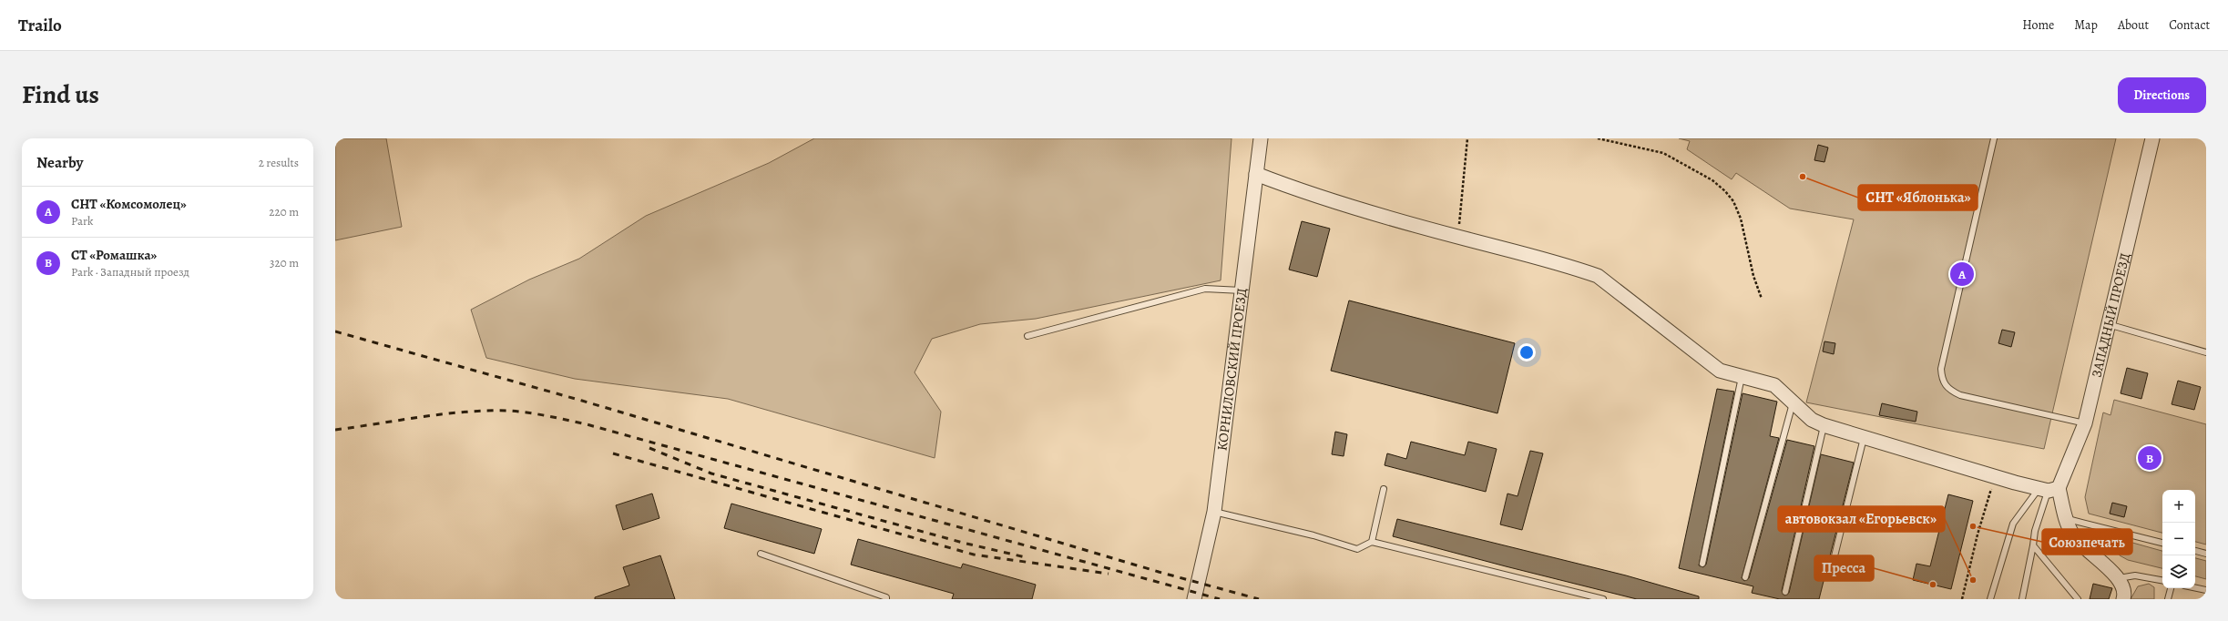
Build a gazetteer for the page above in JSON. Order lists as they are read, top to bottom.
{
  "streets": {
    "street": ["ЗАПАДНЫЙ ПРОЕЗД", "КОРНИЛОВСКИЙ ПРОЕЗД"]
  },
  "places": [
    "СНТ «Яблонька»",
    "Союзпечать",
    "автовокзал «Егорьевск»",
    "Пресса"
  ],
  "page": {
    "header": "Trailo",
    "nav": [
      "Home",
      "Map",
      "About",
      "Contact"
    ],
    "title": "Find us",
    "buttons": "Directions",
    "heading": ["Nearby", "2 results"],
    "list": [
      {
        "mark": "A",
        "name": "СНТ «Комсомолец»",
        "note": "Park",
        "value": "220 m"
      },
      {
        "mark": "B",
        "name": "СТ «Ромашка»",
        "note": "Park · Западный проезд",
        "value": "320 m"
      }
    ],
    "pins": ["A", "B"],
    "map_buttons": ["+", "−"]
  }
}
